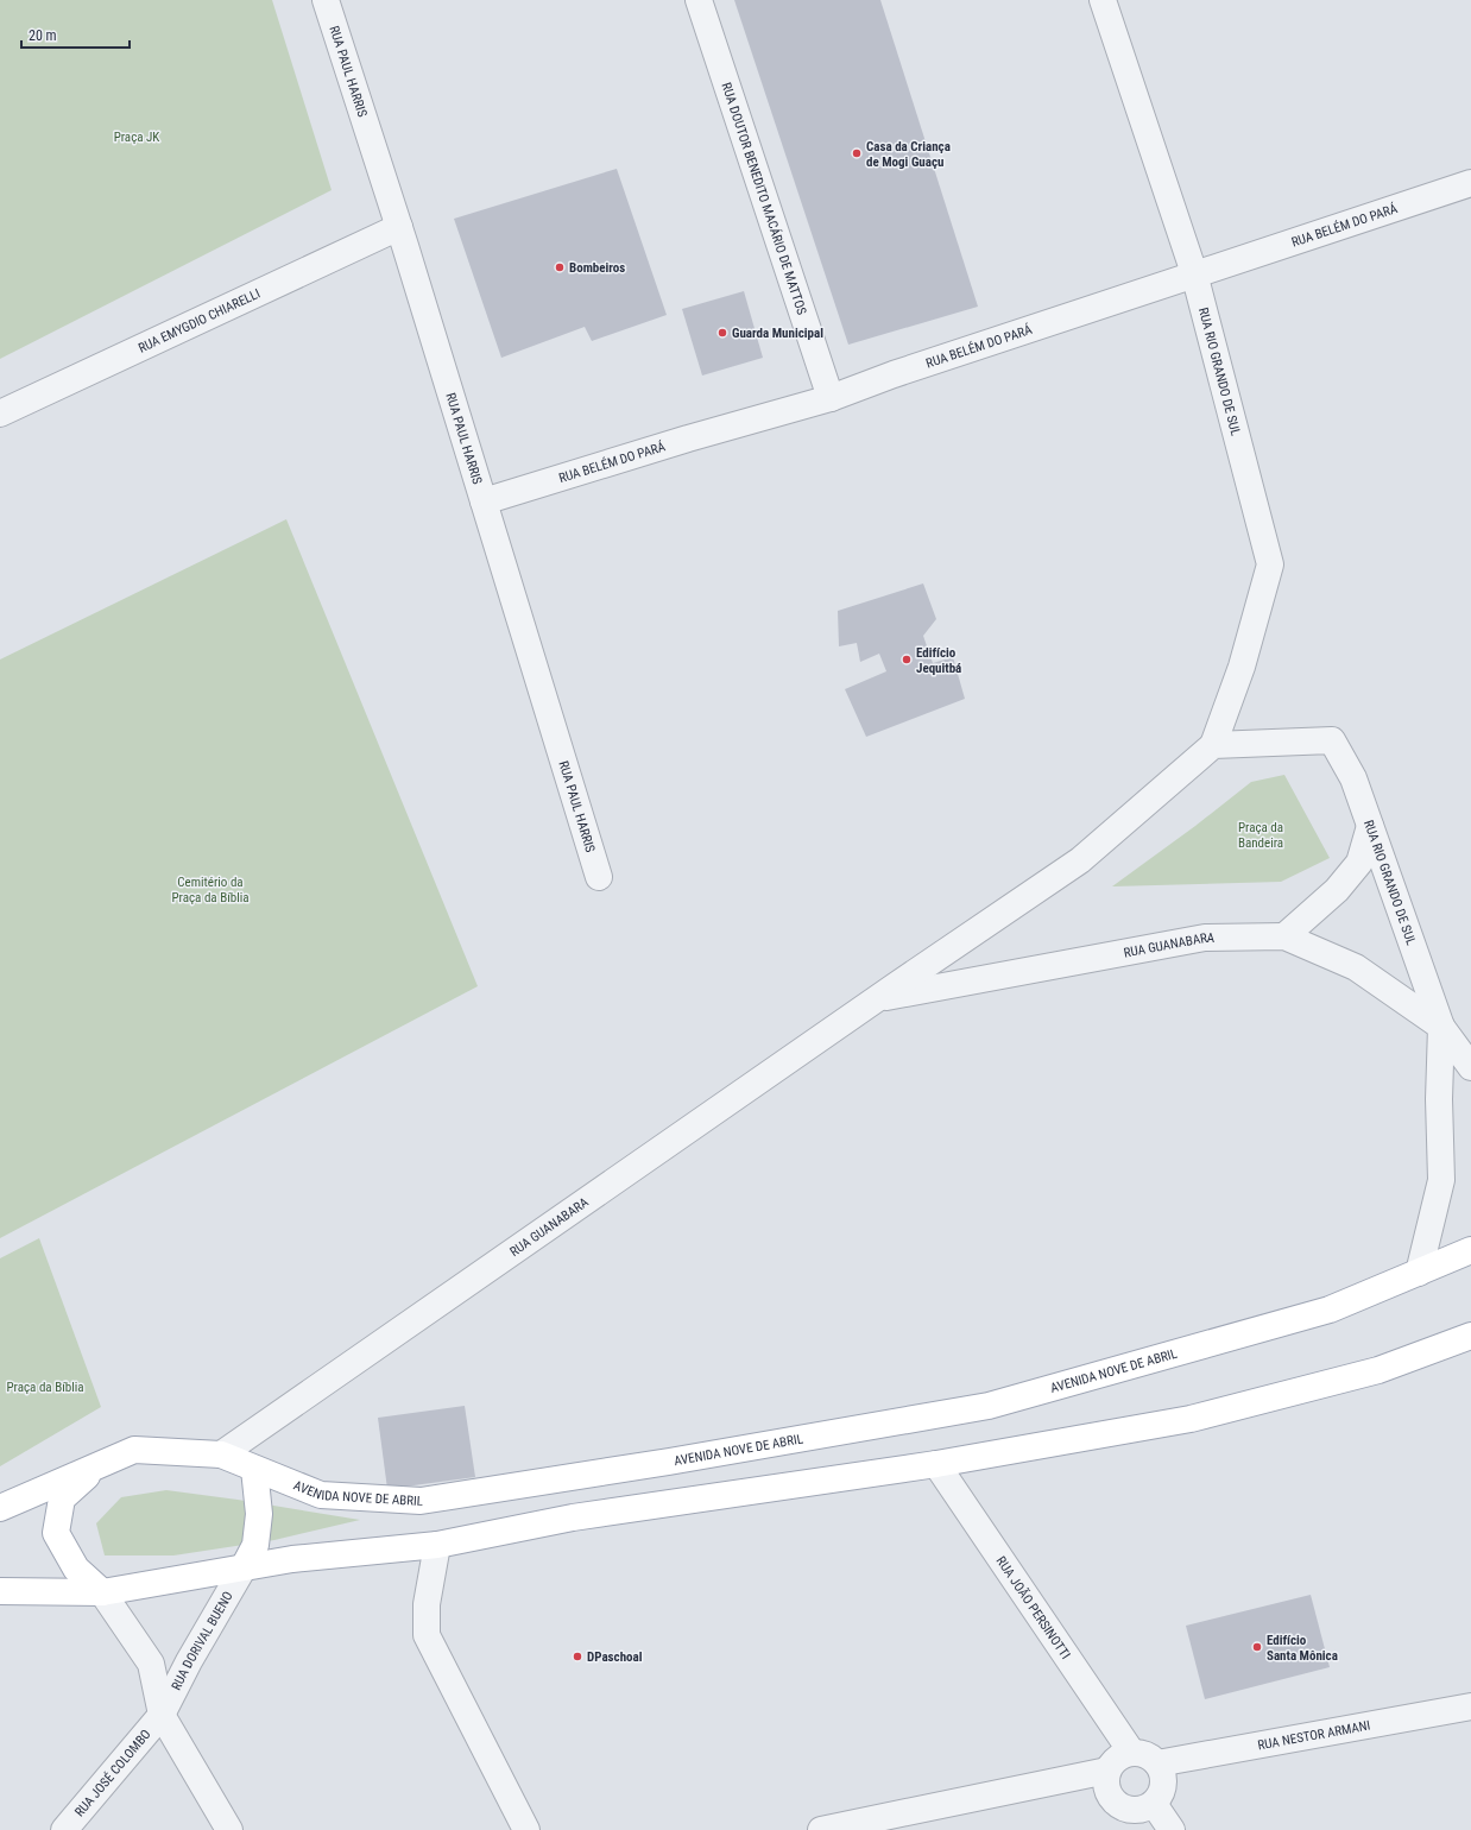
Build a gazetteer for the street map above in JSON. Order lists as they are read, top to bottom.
{
  "streets": {
    "main road": ["AVENIDA NOVE DE ABRIL"],
    "street": [
      "RUA PAUL HARRIS",
      "RUA DOUTOR BENEDITO MACÁRIO DE MATTOS",
      "RUA BELÉM DO PARÁ",
      "RUA EMYGDIO CHIARELLI",
      "RUA RIO GRANDO DE SUL",
      "RUA GUANABARA",
      "RUA JOÃO PERSINOTTI",
      "RUA DORIVAL BUENO",
      "RUA NESTOR ARMANI",
      "RUA JOSÉ COLOMBO"
    ]
  },
  "crossings": [
    ["RUA PAUL HARRIS", "RUA BELÉM DO PARÁ"],
    ["RUA PAUL HARRIS", "RUA EMYGDIO CHIARELLI"],
    ["RUA DOUTOR BENEDITO MACÁRIO DE MATTOS", "RUA BELÉM DO PARÁ"],
    ["RUA BELÉM DO PARÁ", "RUA RIO GRANDO DE SUL"],
    ["RUA RIO GRANDO DE SUL", "RUA GUANABARA"],
    ["RUA RIO GRANDO DE SUL", "AVENIDA NOVE DE ABRIL"],
    ["RUA GUANABARA", "AVENIDA NOVE DE ABRIL"],
    ["RUA JOÃO PERSINOTTI", "RUA NESTOR ARMANI"],
    ["RUA DORIVAL BUENO", "RUA JOSÉ COLOMBO"]
  ],
  "parks": [
    "Praça JK",
    "Praça da Bandeira",
    "Cemitério da Praça da Bíblia",
    "Praça da Bíblia"
  ],
  "places": [
    "Casa da Criança de Mogi Guaçu",
    "Bombeiros",
    "Guarda Municipal",
    "Edifício Jequitbá",
    "Edifício Santa Mônica",
    "DPaschoal"
  ],
  "scale_bar": "20 m"
}
